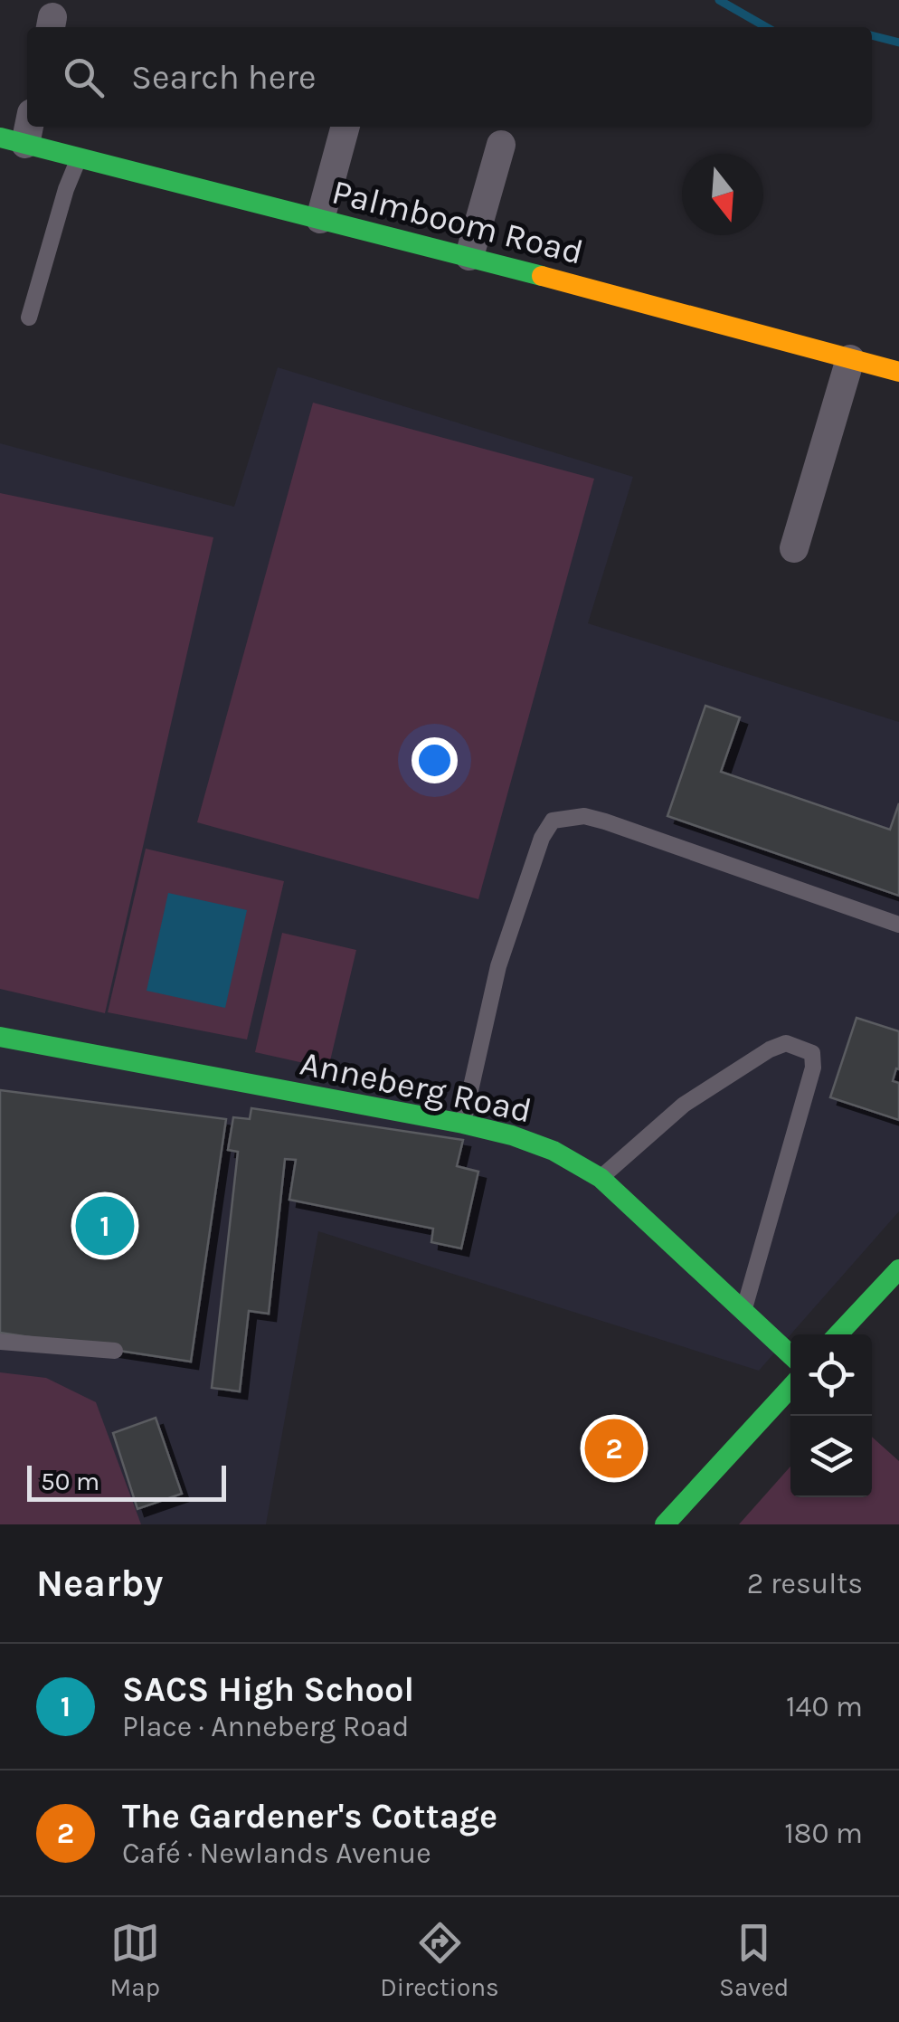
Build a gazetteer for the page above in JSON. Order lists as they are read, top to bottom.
{
  "streets": {
    "street": ["Palmboom Road", "Anneberg Road"]
  },
  "scale_bar": "50 m",
  "north": "bottom",
  "page": {
    "search": "Search here",
    "pins": ["1", "2"],
    "scale": "50 m",
    "heading": ["Nearby", "2 results"],
    "list": [
      {
        "mark": "1",
        "name": "SACS High School",
        "note": "Place · Anneberg Road",
        "value": "140 m"
      },
      {
        "mark": "2",
        "name": "The Gardener's Cottage",
        "note": "Café · Newlands Avenue",
        "value": "180 m"
      }
    ],
    "nav": ["Map", "Directions", "Saved"]
  }
}
